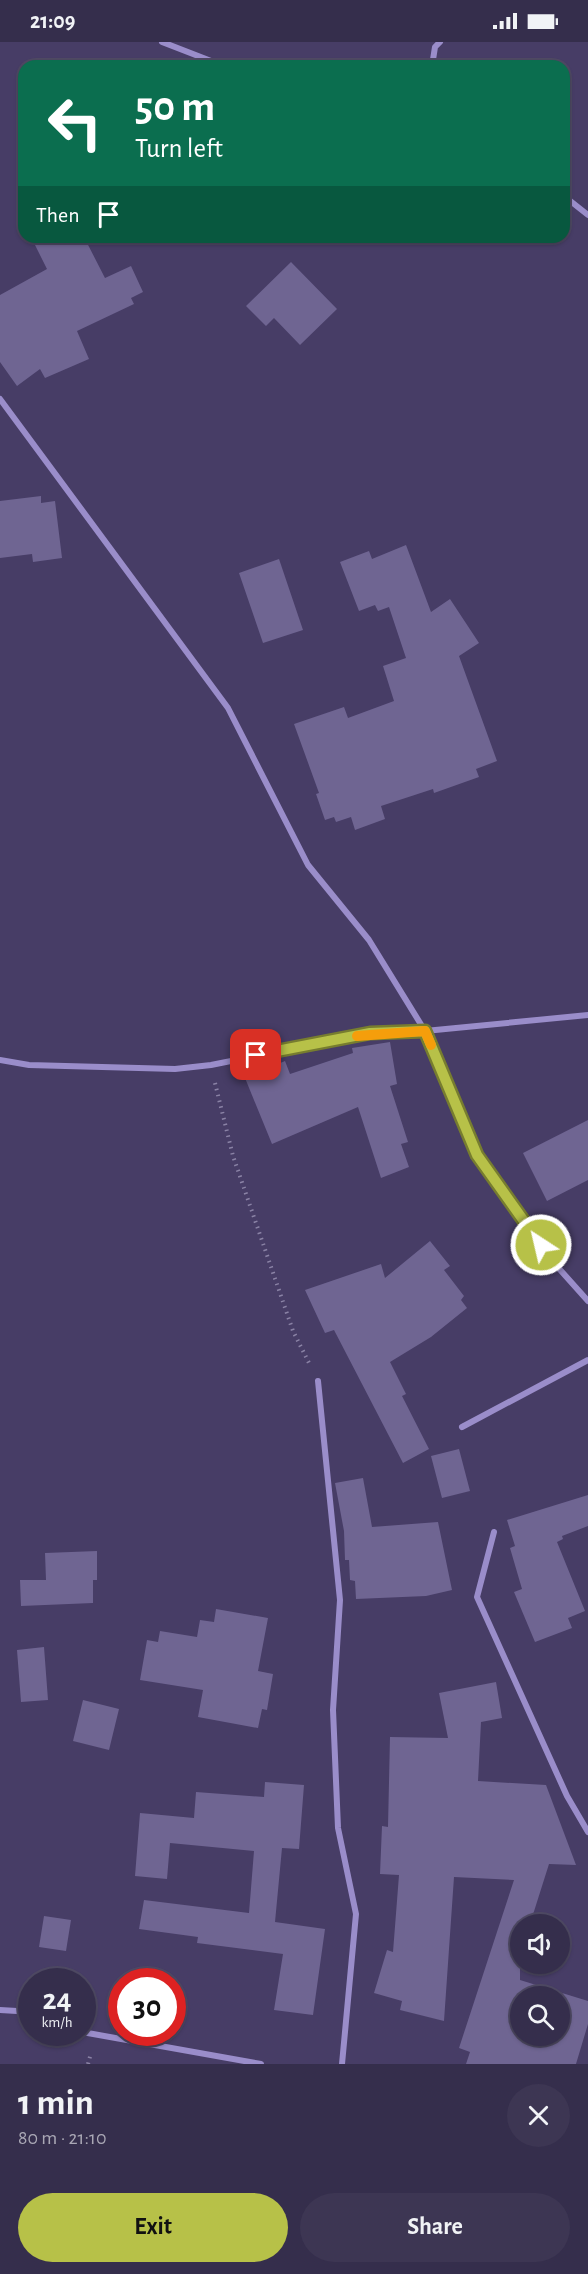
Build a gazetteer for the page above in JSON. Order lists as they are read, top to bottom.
{
  "page": {
    "status": "21:09",
    "turn": ["50 m", "Turn left"],
    "then": "Then",
    "speed": "24 km/h",
    "limit": "30",
    "heading": ["1 min", "80 m · 21:10"],
    "buttons": ["Exit", "Share"]
  }
}
